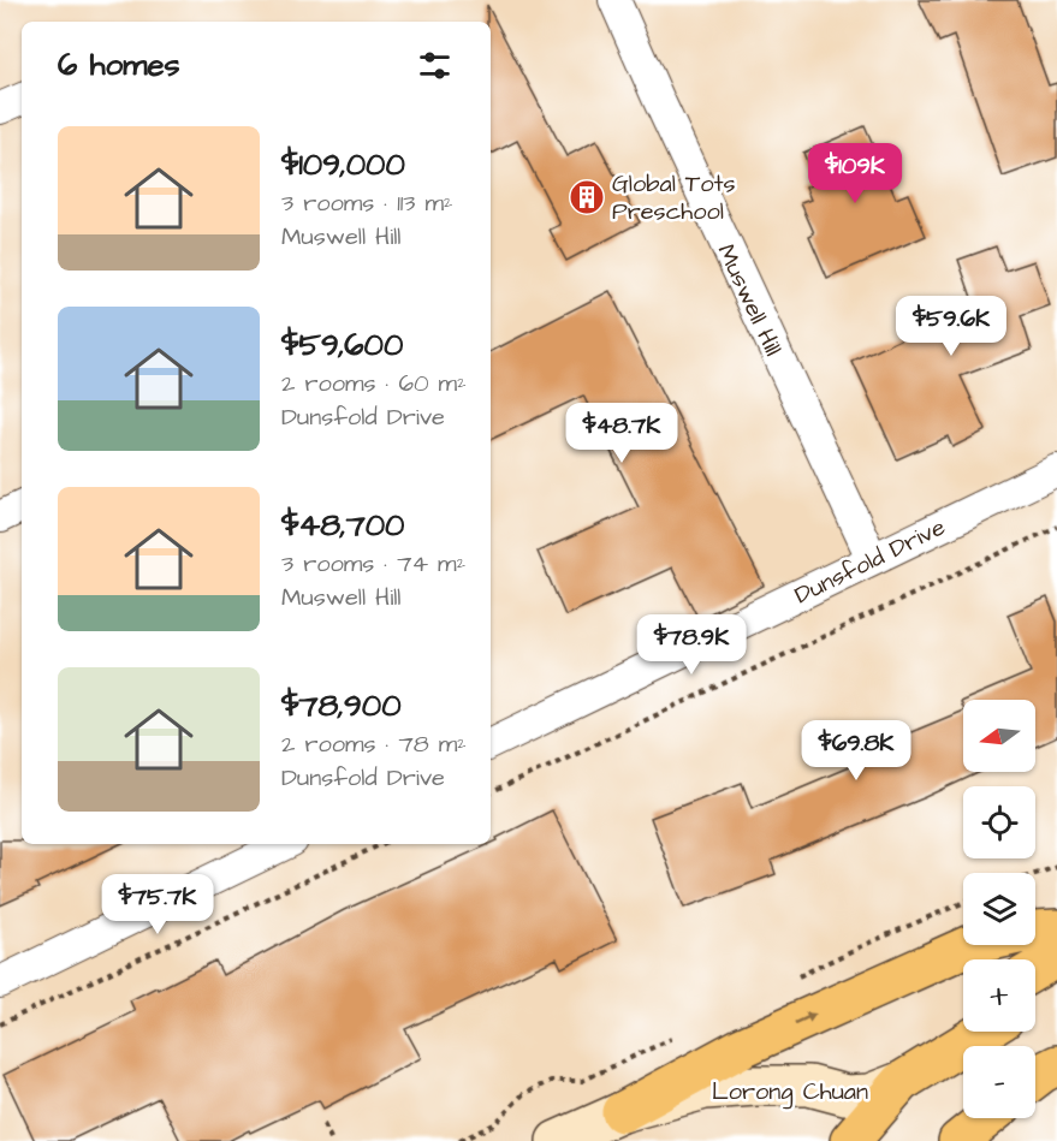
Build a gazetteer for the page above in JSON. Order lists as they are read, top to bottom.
{
  "streets": {
    "main road": ["Lorong Chuan"],
    "street": ["Muswell Hill", "Dunsfold Drive"]
  },
  "crossings": [
    ["Muswell Hill", "Dunsfold Drive"]
  ],
  "places": {
    "building": ["Global Tots Preschool"]
  },
  "north": "left",
  "page": {
    "heading": "6 homes",
    "list": [
      {
        "name": "$109,000",
        "note": "3 rooms · 113 m² · Muswell Hill"
      },
      {
        "name": "$59,600",
        "note": "2 rooms · 60 m² · Dunsfold Drive"
      },
      {
        "name": "$48,700",
        "note": "3 rooms · 74 m² · Muswell Hill"
      },
      {
        "name": "$78,900",
        "note": "2 rooms · 78 m² · Dunsfold Drive"
      }
    ],
    "price": [
      "$109K",
      "$59.6K",
      "$48.7K",
      "$78.9K",
      "$69.8K",
      "$75.7K"
    ],
    "map_buttons": ["+", "−"]
  }
}
